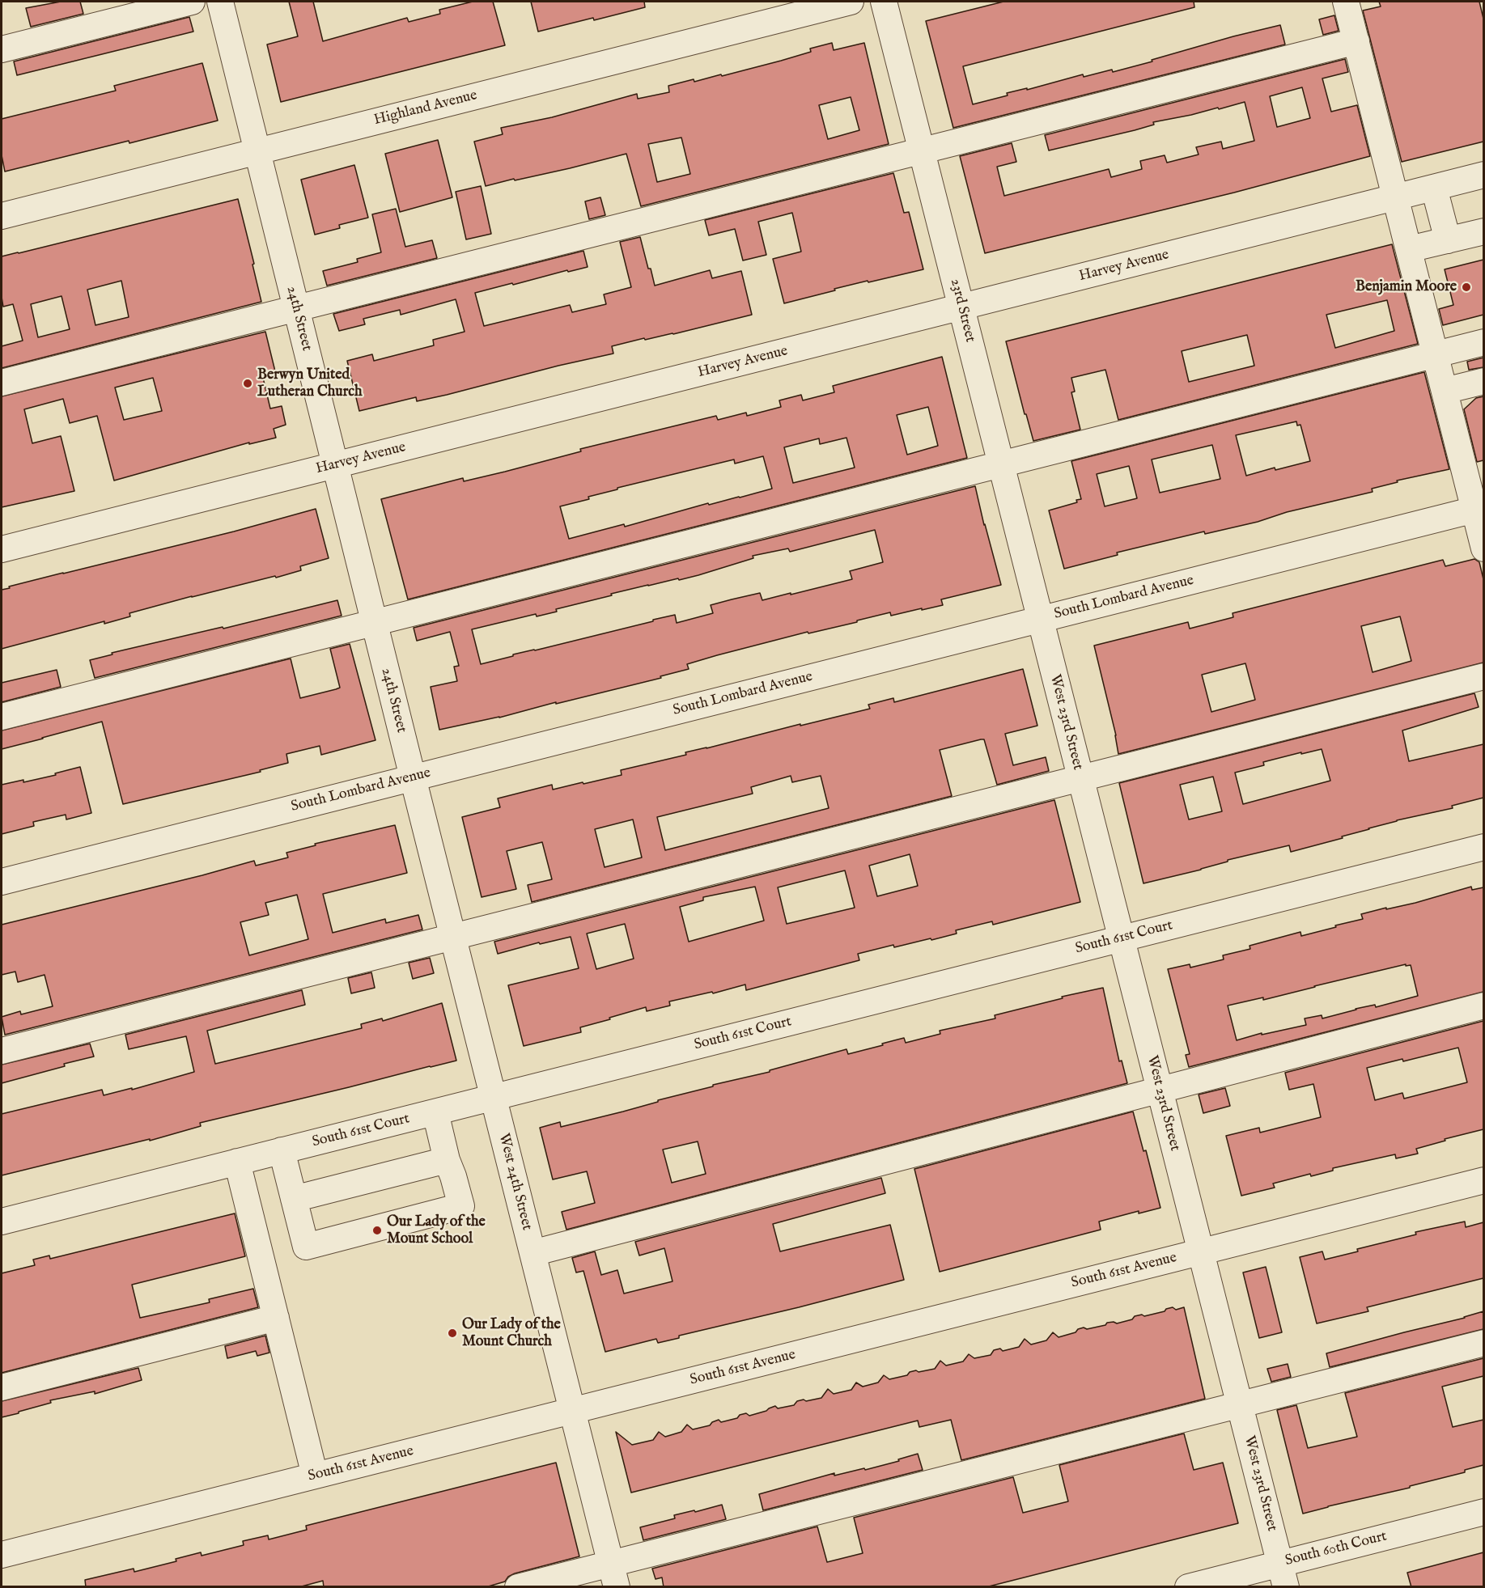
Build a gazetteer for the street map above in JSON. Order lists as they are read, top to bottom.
{
  "streets": {
    "street": [
      "Highland Avenue",
      "Harvey Avenue",
      "23rd Street",
      "24th Street",
      "South Lombard Avenue",
      "West 23rd Street",
      "South 61st Court",
      "West 24th Street",
      "South 61st Avenue",
      "South 60th Court"
    ]
  },
  "crossings": [
    ["Highland Avenue", "24th Street"],
    ["Harvey Avenue", "23rd Street"],
    ["Harvey Avenue", "24th Street"],
    ["23rd Street", "South Lombard Avenue"],
    ["23rd Street", "West 23rd Street"],
    ["24th Street", "South Lombard Avenue"],
    ["24th Street", "West 24th Street"],
    ["South Lombard Avenue", "West 23rd Street"],
    ["South Lombard Avenue", "West 24th Street"],
    ["West 23rd Street", "South 61st Court"],
    ["West 23rd Street", "South 61st Avenue"],
    ["West 23rd Street", "South 60th Court"],
    ["South 61st Court", "West 24th Street"],
    ["West 24th Street", "South 61st Avenue"]
  ],
  "places": [
    "Benjamin Moore",
    "Berwyn United Lutheran Church",
    "Our Lady of the Mount School",
    "Our Lady of the Mount Church"
  ]
}
